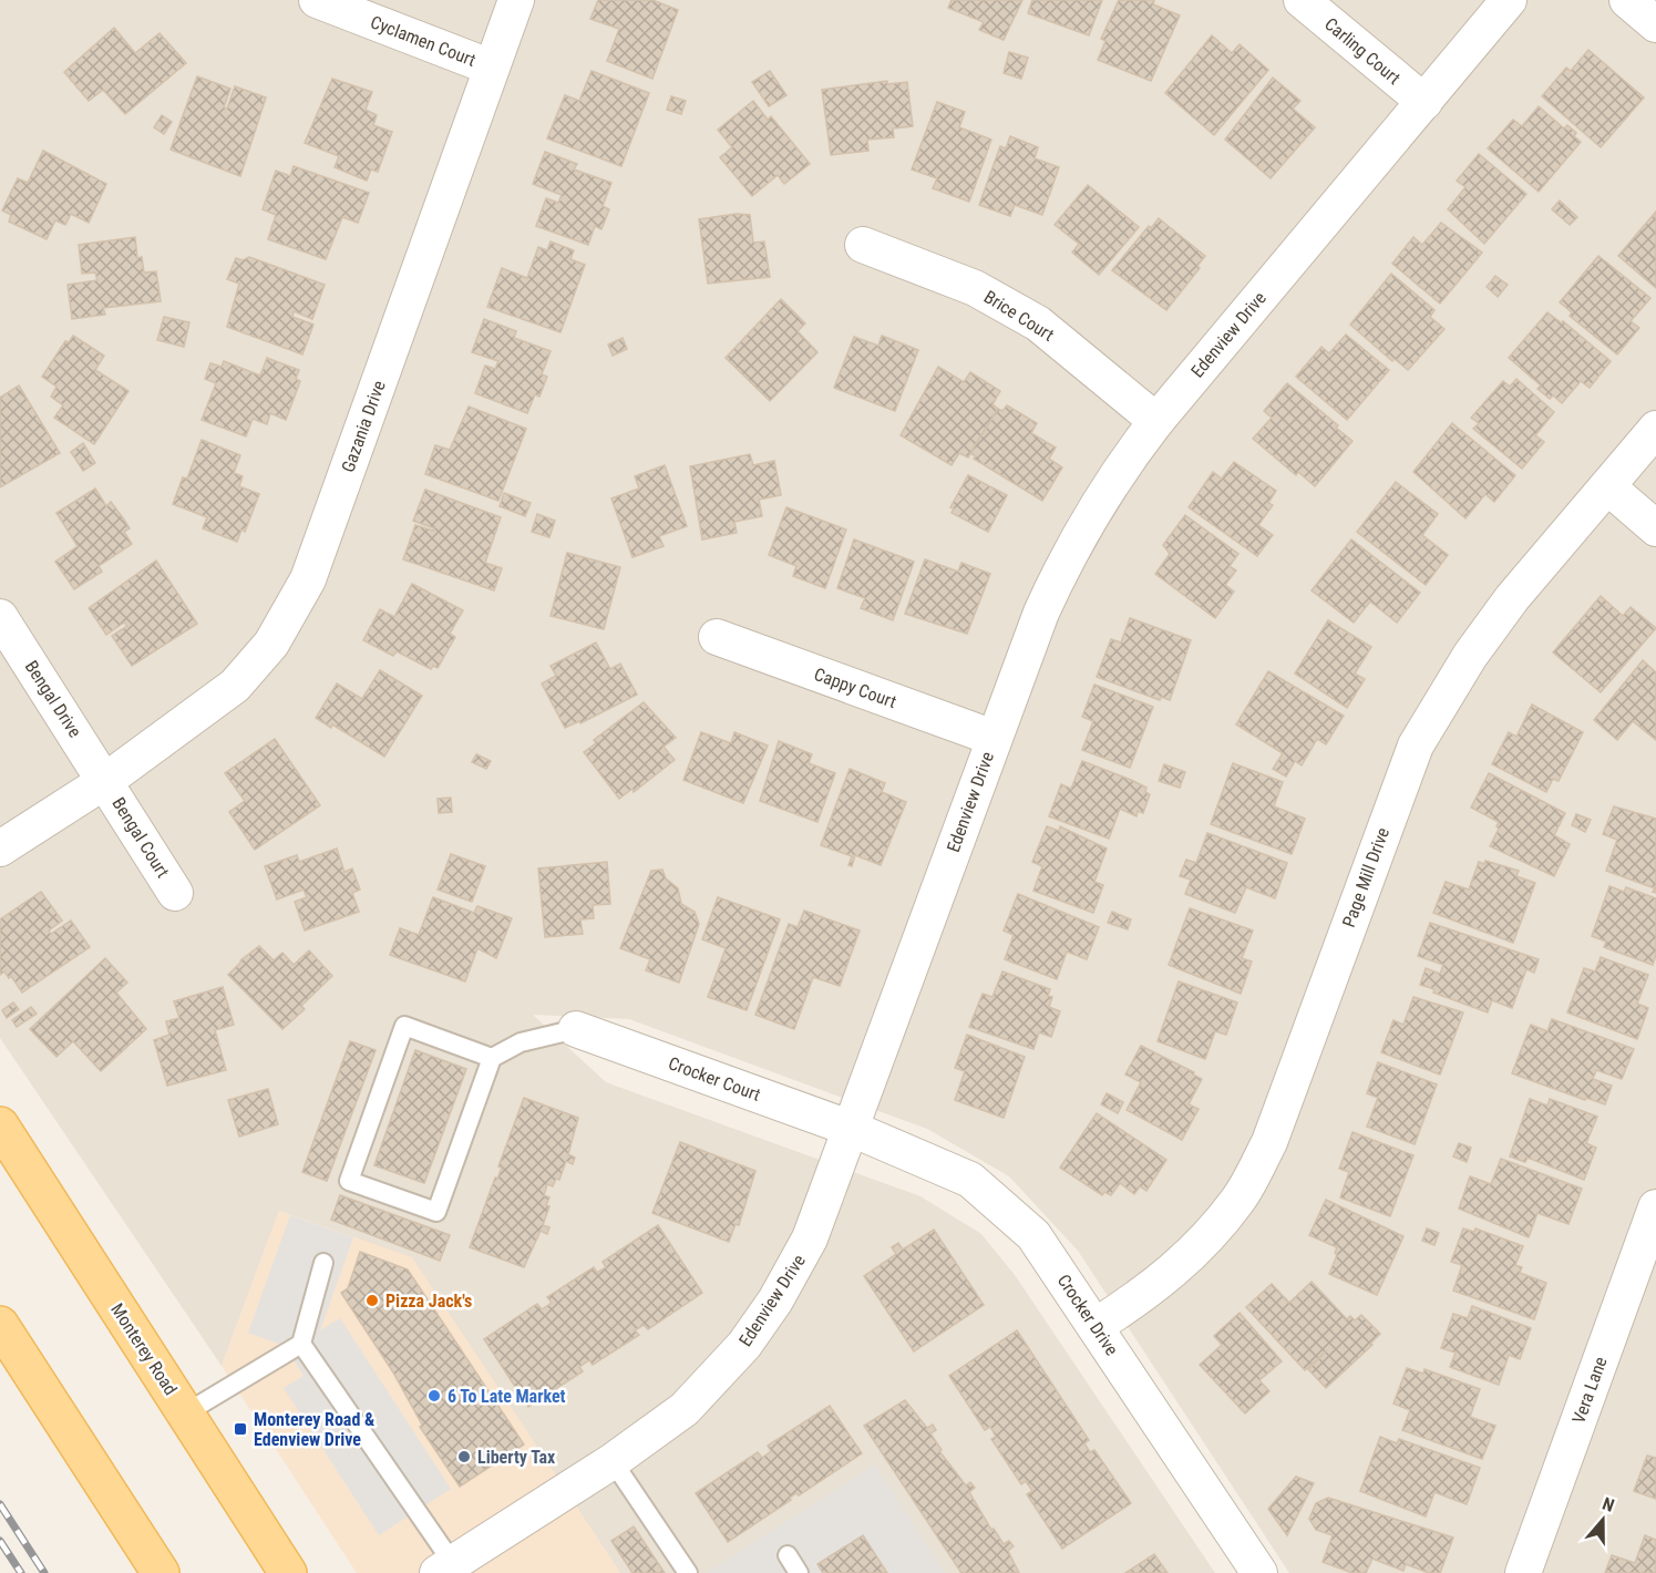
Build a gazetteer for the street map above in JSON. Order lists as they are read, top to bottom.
{
  "streets": {
    "main road": ["Monterey Road"],
    "street": [
      "Cyclamen Court",
      "Carling Court",
      "Brice Court",
      "Edenview Drive",
      "Gazania Drive",
      "Cappy Court",
      "Bengal Drive",
      "Bengal Court",
      "Page Mill Drive",
      "Crocker Court",
      "Crocker Drive",
      "Vera Lane"
    ]
  },
  "crossings": [
    ["Cyclamen Court", "Gazania Drive"],
    ["Carling Court", "Edenview Drive"],
    ["Brice Court", "Edenview Drive"],
    ["Edenview Drive", "Cappy Court"],
    ["Edenview Drive", "Crocker Court"],
    ["Edenview Drive", "Crocker Drive"],
    ["Gazania Drive", "Bengal Drive"],
    ["Gazania Drive", "Bengal Court"],
    ["Bengal Drive", "Bengal Court"],
    ["Page Mill Drive", "Crocker Drive"],
    ["Crocker Court", "Crocker Drive"]
  ],
  "places": {
    "other": ["Pizza Jack's", "6 To Late Market", "Liberty Tax"],
    "transit": ["Monterey Road & Edenview Drive"]
  },
  "north": "top"
}
